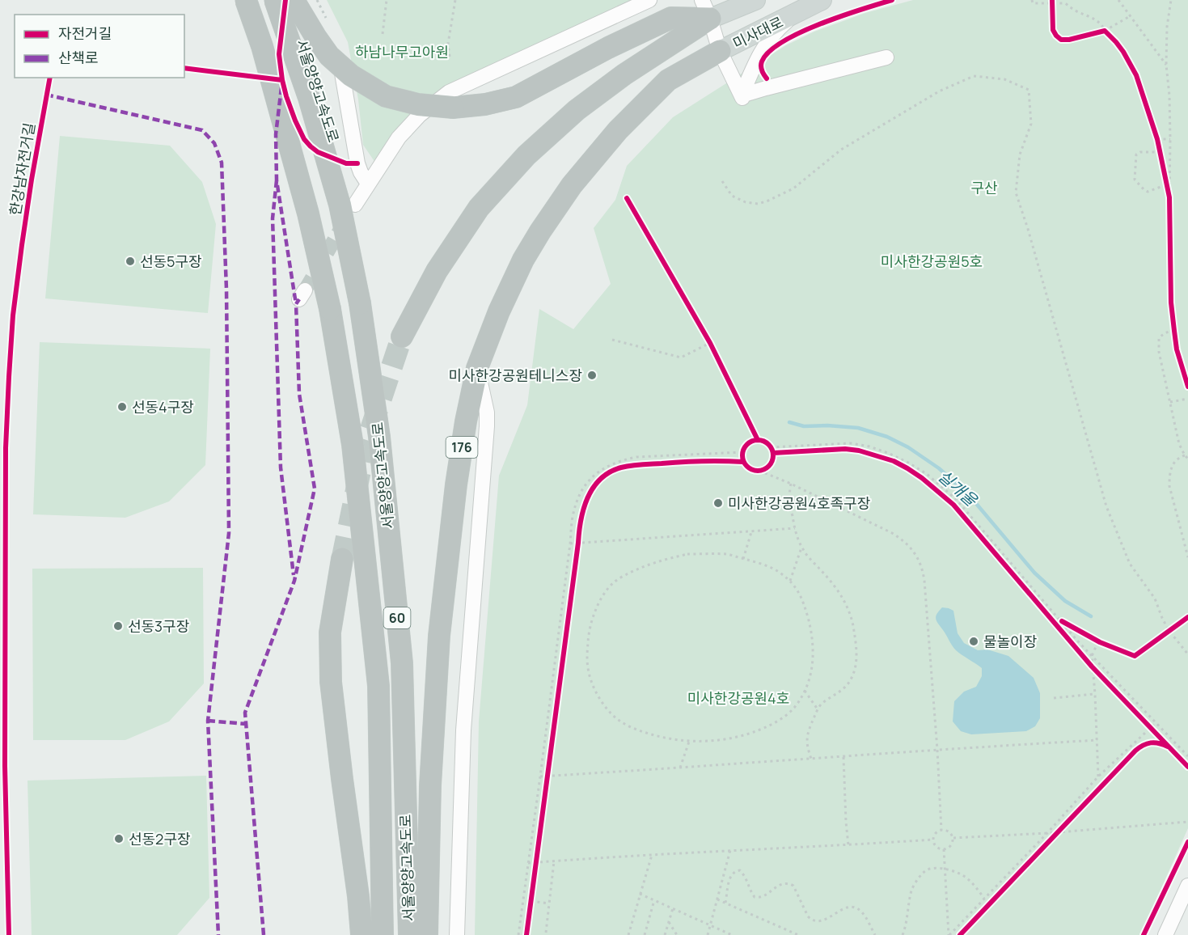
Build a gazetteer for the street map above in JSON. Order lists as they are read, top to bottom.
{
  "streets": {
    "highway": ["서울양양고속도로", "176", "60"],
    "main road": ["미사대로"],
    "cycle path": ["한강남자전거길"]
  },
  "crossings": [
    ["미사대로", "176"]
  ],
  "water": ["실개울"],
  "parks": [
    "하남나무고아원",
    "구산",
    "미사한강공원5호",
    "미사한강공원4호"
  ],
  "places": [
    "선동5구장",
    "미사한강공원테니스장",
    "선동4구장",
    "미사한강공원4호족구장",
    "선동3구장",
    "물놀이장",
    "선동2구장"
  ],
  "legend": ["자전거길", "산책로"]
}
